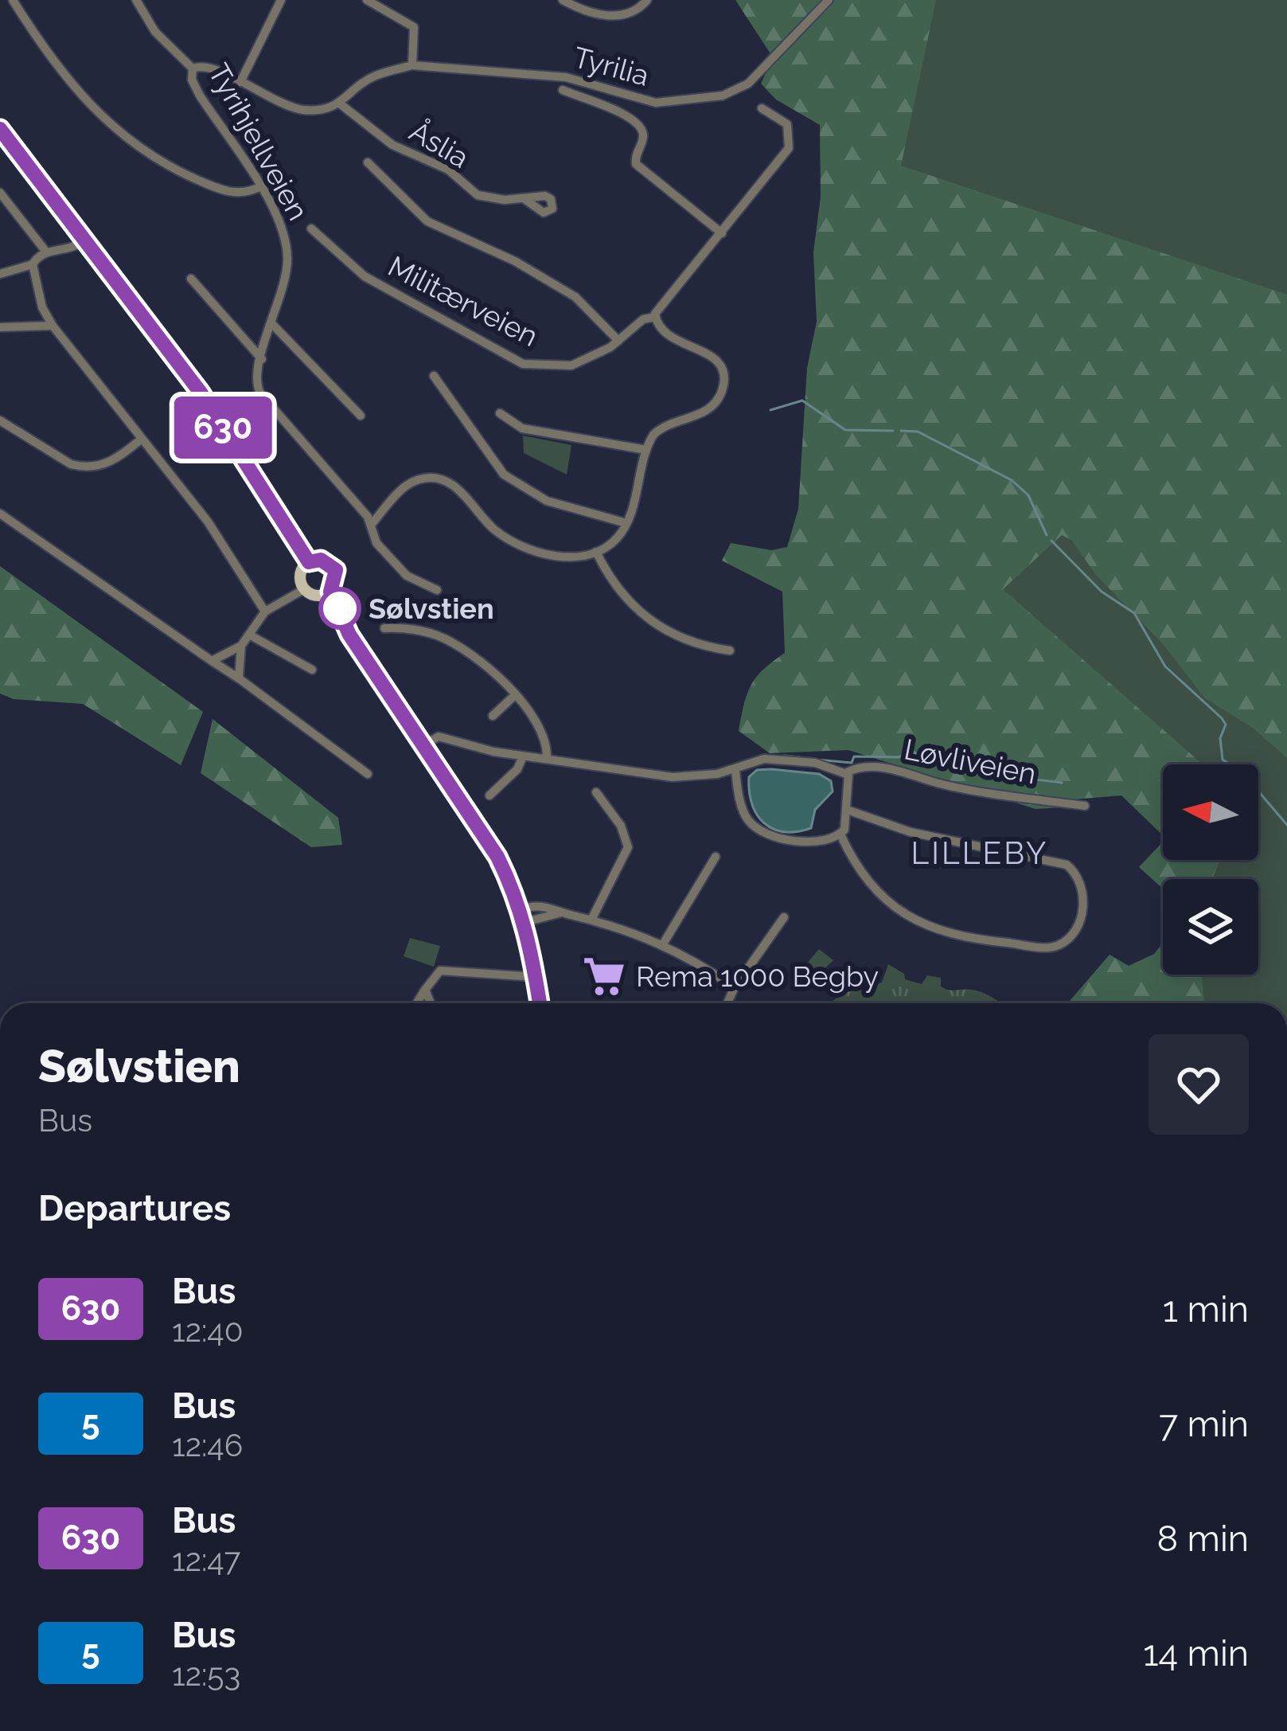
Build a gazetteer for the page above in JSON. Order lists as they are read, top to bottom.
{
  "streets": {
    "street": [
      "Tyrilia",
      "Tyrihjellveien",
      "Åslia",
      "Militærveien",
      "Løvliveien"
    ]
  },
  "crossings": [
    ["Tyrilia", "Åslia"]
  ],
  "districts": ["LILLEBY"],
  "places": {
    "other": ["Sølvstien"],
    "supermarket": ["Rema 1000 Begby"]
  },
  "lines": ["bus line 630"],
  "north": "left",
  "page": {
    "on_map": "630",
    "heading": [
      ["Sølvstien", "Bus"],
      "Departures"
    ],
    "list": [
      {
        "mark": "630",
        "name": "Bus",
        "note": "12:40",
        "value": "1 min"
      },
      {
        "mark": "5",
        "name": "Bus",
        "note": "12:46",
        "value": "7 min"
      },
      {
        "mark": "630",
        "name": "Bus",
        "note": "12:47",
        "value": "8 min"
      },
      {
        "mark": "5",
        "name": "Bus",
        "note": "12:53",
        "value": "14 min"
      }
    ]
  }
}
